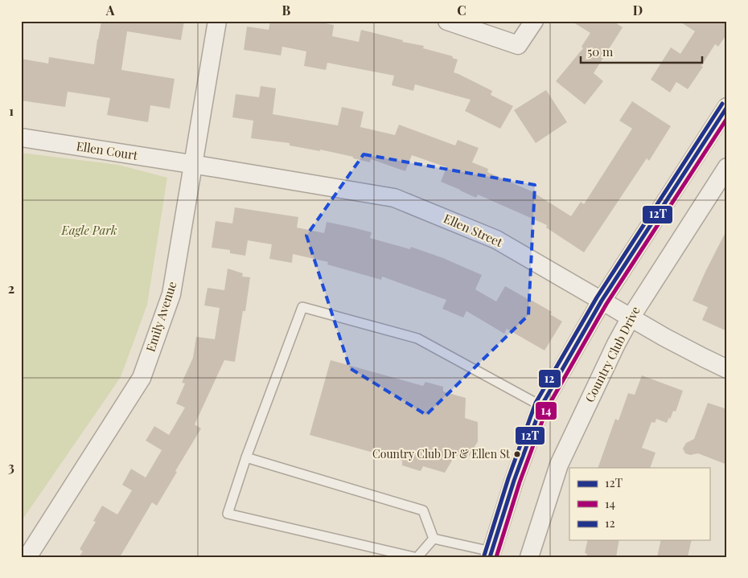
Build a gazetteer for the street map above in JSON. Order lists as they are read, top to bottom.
{
  "streets": {
    "street": [
      "Ellen Court",
      "Ellen Street",
      "Emily Avenue",
      "Country Club Drive"
    ]
  },
  "crossings": [
    ["Ellen Court", "Ellen Street"],
    ["Ellen Court", "Emily Avenue"],
    ["Ellen Street", "Emily Avenue"],
    ["Ellen Street", "Country Club Drive"]
  ],
  "parks": ["Eagle Park"],
  "places": ["Country Club Dr & Ellen St"],
  "lines": ["transit line 12", "transit line 12T", "transit line 14"],
  "legend": ["12T", "14", "12"],
  "scale_bar": "50 m",
  "grid": {
    "columns": [
      "A",
      "B",
      "C",
      "D"
    ],
    "rows": ["1", "2", "3"]
  }
}
